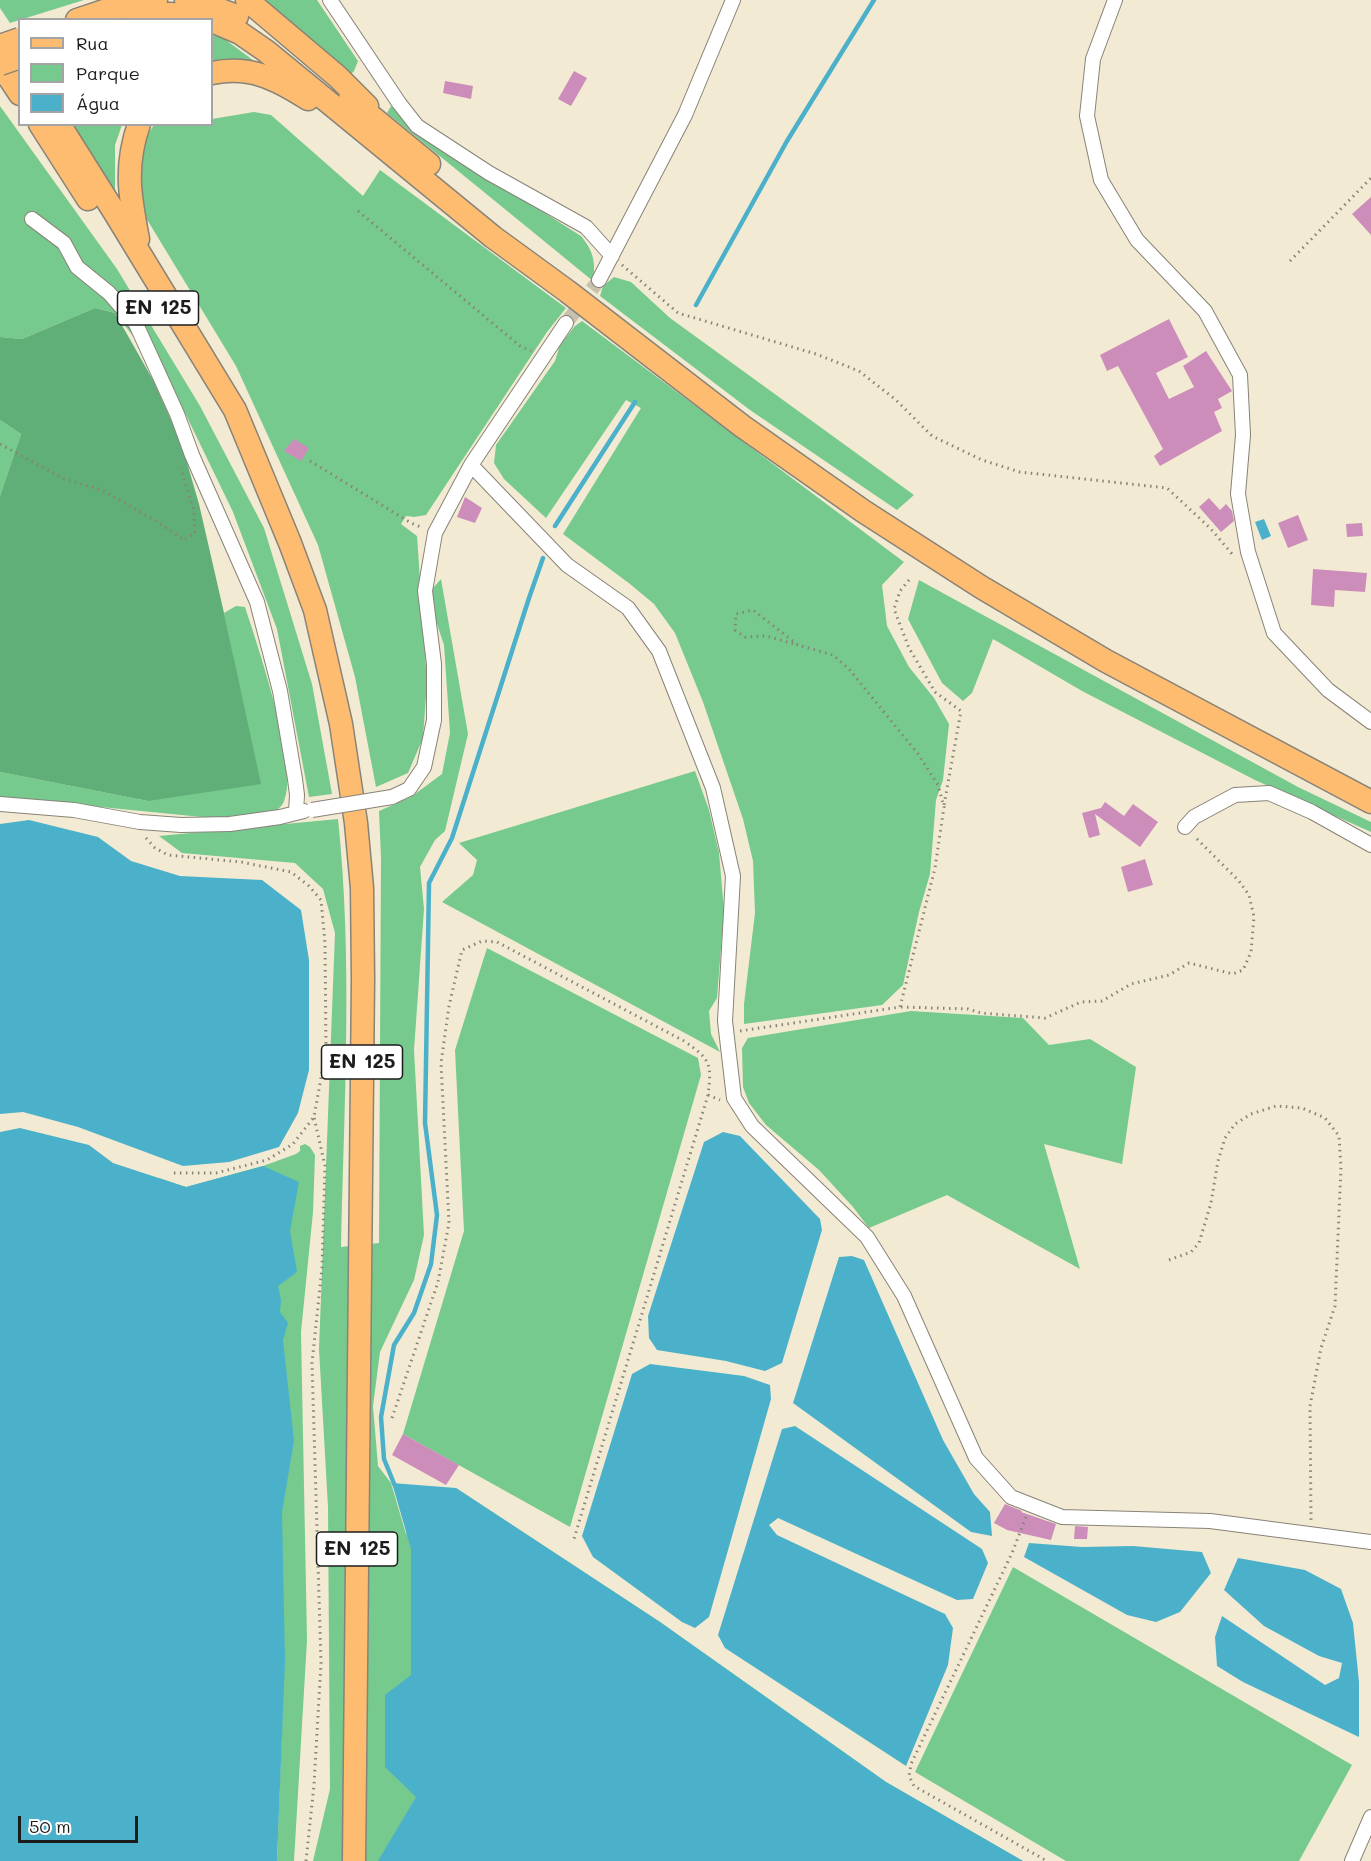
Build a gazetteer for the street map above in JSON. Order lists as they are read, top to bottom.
{
  "streets": {
    "main road": ["EN 125"]
  },
  "legend": ["Rua", "Parque", "Água"],
  "scale_bar": "50 m"
}
